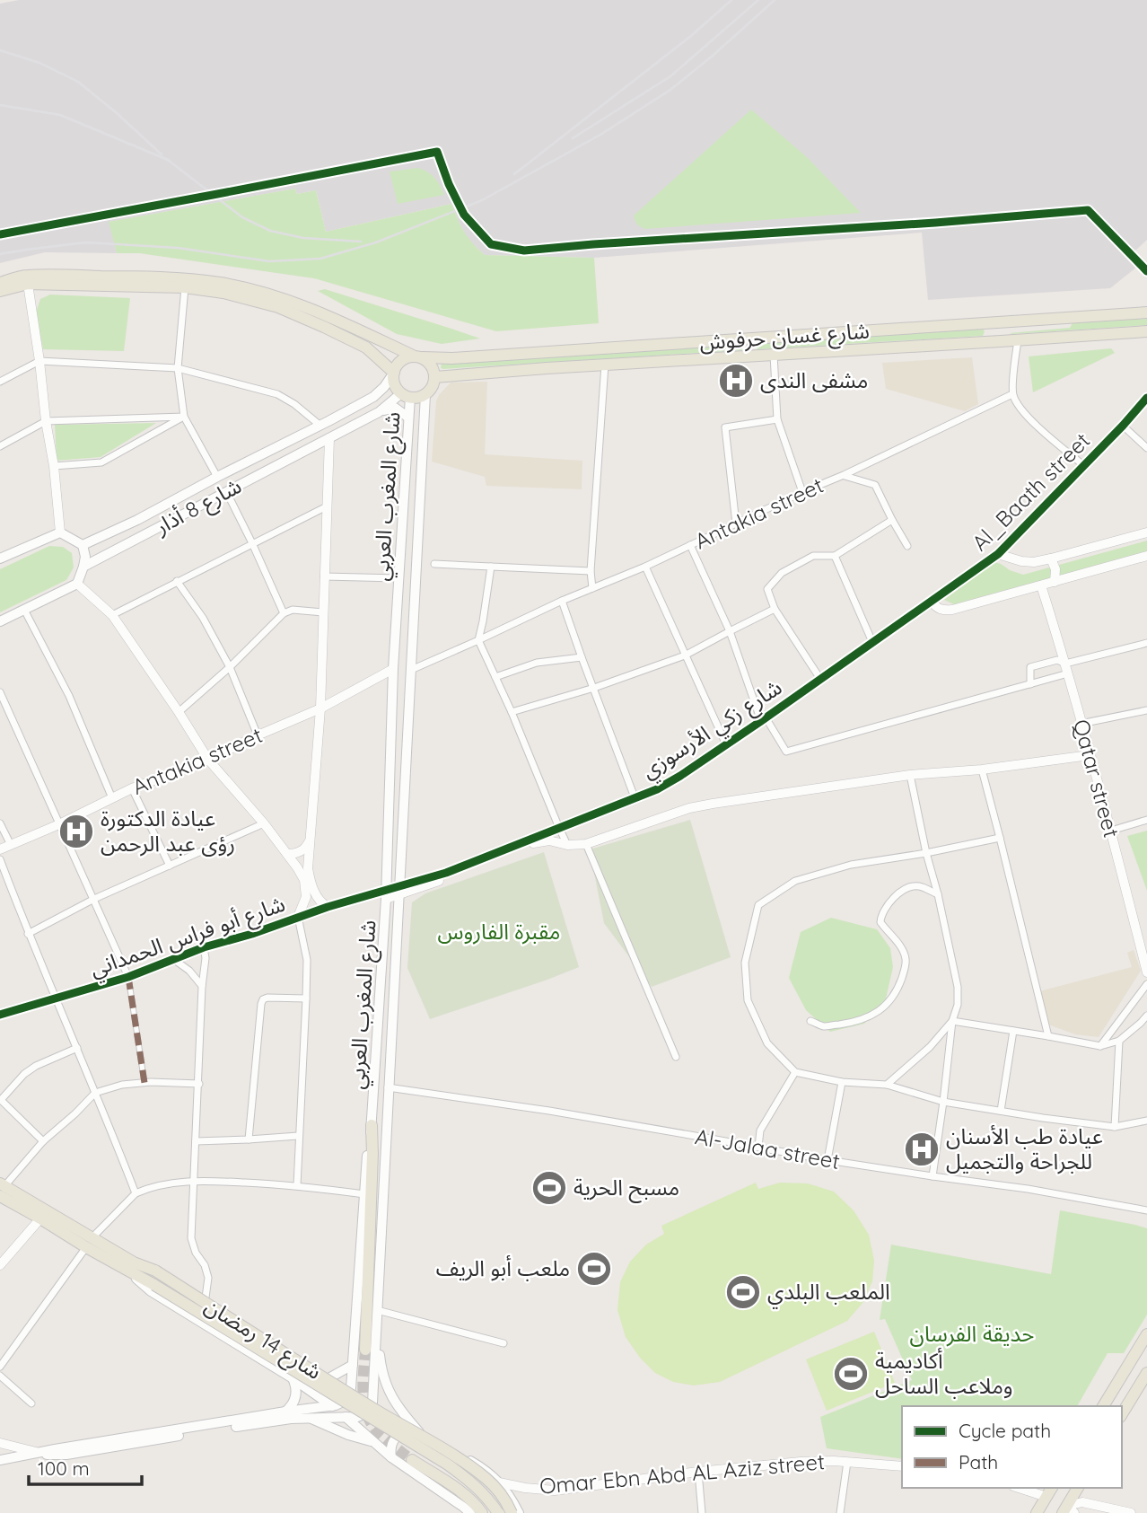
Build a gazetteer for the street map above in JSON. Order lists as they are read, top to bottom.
{
  "streets": {
    "main road": [
      "شارع غسان حرفوش",
      "شارع المغرب العربي",
      "شارع 8 أذار",
      "شارع 14 رمضان"
    ],
    "street": [
      "Al_Baath street",
      "Antakia street",
      "شارع زكي الأرسوزي",
      "Qatar street",
      "شارع أبو فراس الحمداني",
      "Al-Jalaa street",
      "Omar Ebn Abd AL Aziz street"
    ]
  },
  "crossings": [
    ["شارع غسان حرفوش", "شارع المغرب العربي"],
    ["شارع غسان حرفوش", "شارع 8 أذار"],
    ["Al_Baath street", "شارع زكي الأرسوزي"],
    ["شارع المغرب العربي", "شارع 8 أذار"],
    ["شارع المغرب العربي", "Antakia street"],
    ["شارع المغرب العربي", "شارع زكي الأرسوزي"],
    ["شارع المغرب العربي", "شارع أبو فراس الحمداني"],
    ["شارع المغرب العربي", "Al-Jalaa street"],
    ["شارع زكي الأرسوزي", "شارع أبو فراس الحمداني"]
  ],
  "parks": ["مقبرة الفاروس", "حديقة الفرسان"],
  "places": {
    "hospital": ["مشفى الندى", "عيادة الدكتورة رؤى عبد الرحمن", "عيادة طب الأسنان للجراحة والتجميل"],
    "sports": [
      "مسبح الحرية",
      "ملعب أبو الريف",
      "الملعب البلدي",
      "أكاديمية وملاعب الساحل"
    ]
  },
  "legend": ["Cycle path", "Path"],
  "scale_bar": "100 m"
}
